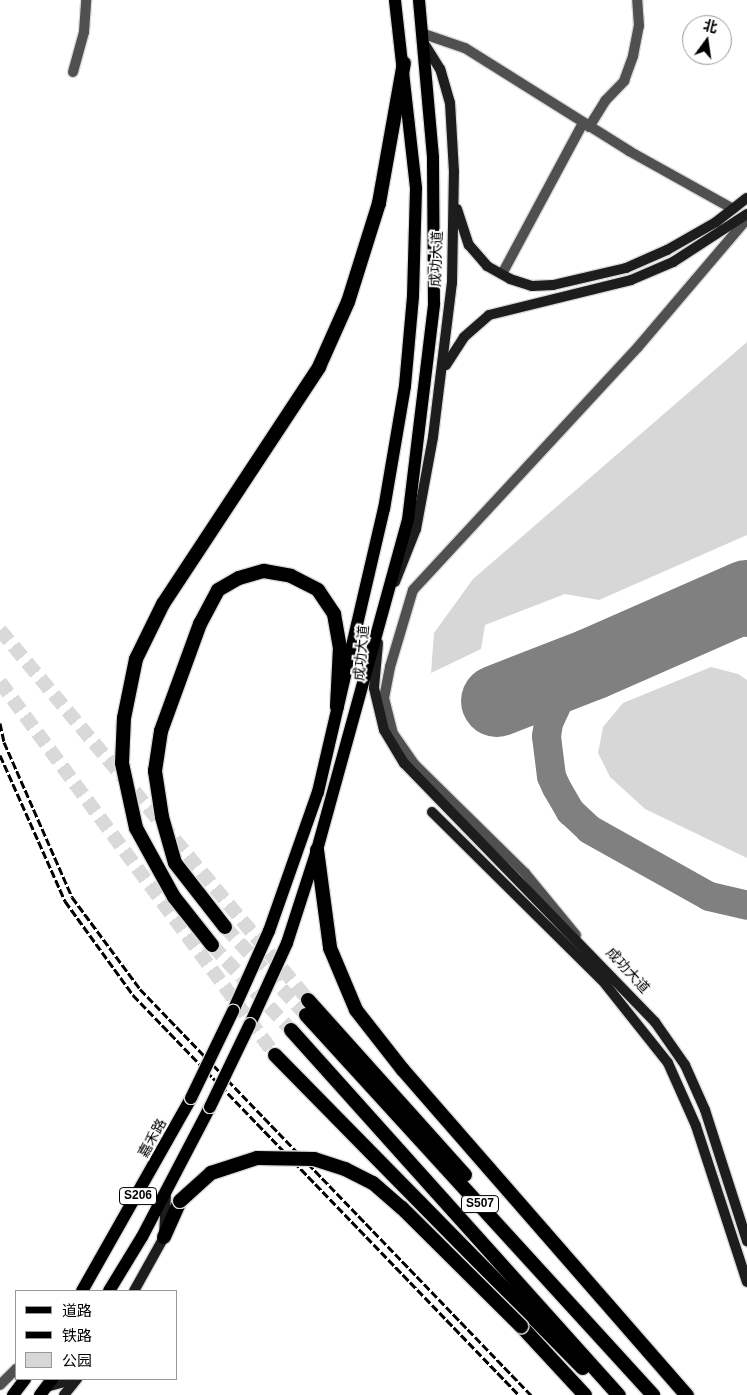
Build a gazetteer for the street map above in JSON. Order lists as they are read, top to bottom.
{
  "streets": {
    "highway": ["成功大道", "S507"],
    "main road": ["嘉禾路", "S206"]
  },
  "crossings": [
    ["成功大道", "嘉禾路"]
  ],
  "legend": ["道路", "铁路", "公园"],
  "north": "top"
}
